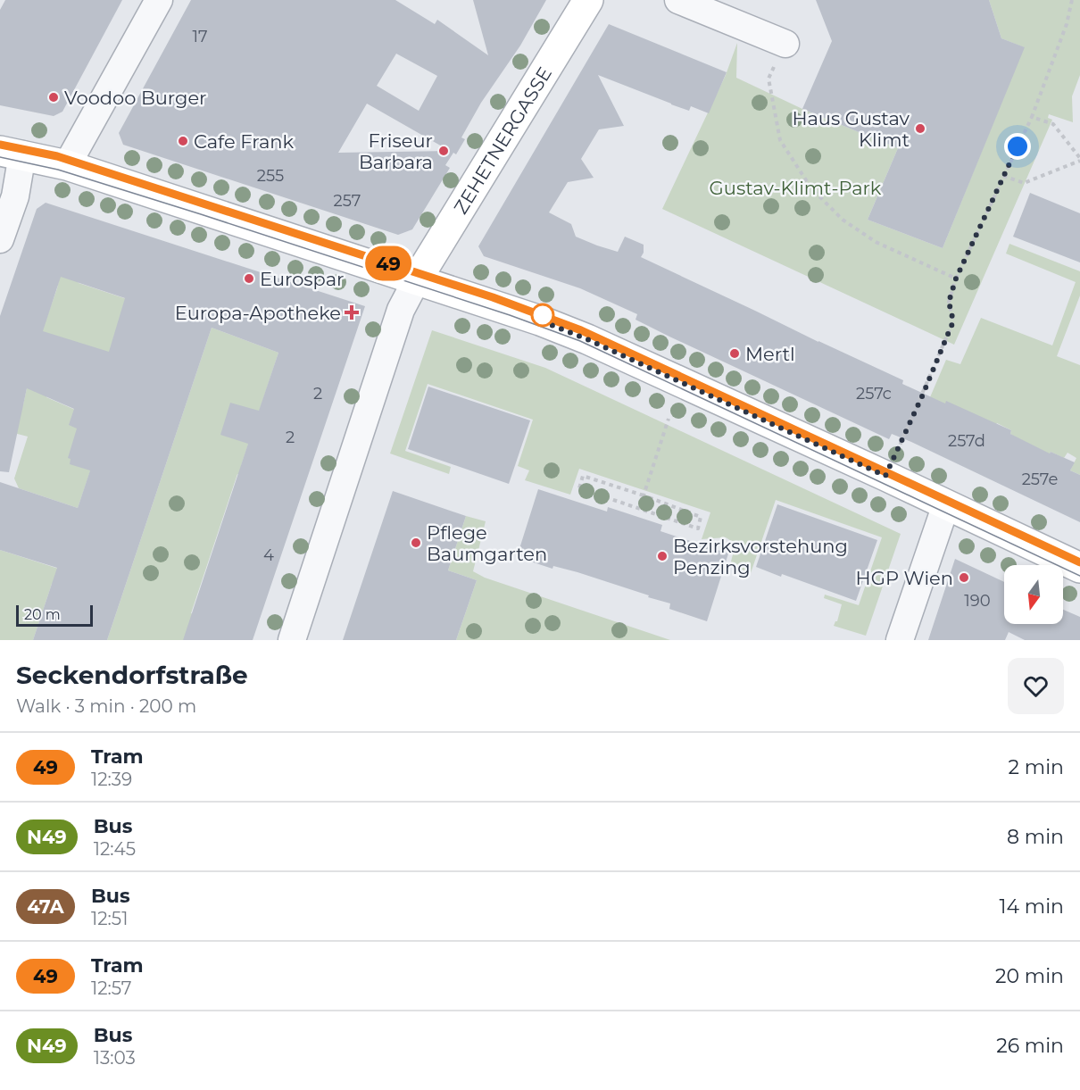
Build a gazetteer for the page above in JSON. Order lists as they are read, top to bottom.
{
  "streets": {
    "main road": ["ZEHETNERGASSE"]
  },
  "parks": ["Gustav-Klimt-Park"],
  "places": {
    "other": [
      "Voodoo Burger",
      "Haus Gustav Klimt",
      "Cafe Frank",
      "Friseur Barbara",
      "Eurospar",
      "Mertl",
      "Pflege Baumgarten",
      "Bezirksvorstehung Penzing",
      "HGP Wien"
    ],
    "health": ["Europa-Apotheke"]
  },
  "lines": ["tram line 49"],
  "house_numbers": [
    "17",
    "255",
    "257",
    "2",
    "257c",
    "2",
    "257d",
    "257e",
    "4",
    "190"
  ],
  "scale_bar": "20 m",
  "north": "bottom",
  "page": {
    "on_map": "49",
    "scale": "20 m",
    "heading": ["Seckendorfstraße", "Walk · 3 min · 200 m"],
    "list": [
      {
        "mark": "49",
        "name": "Tram",
        "note": "12:39",
        "value": "2 min"
      },
      {
        "mark": "N49",
        "name": "Bus",
        "note": "12:45",
        "value": "8 min"
      },
      {
        "mark": "47A",
        "name": "Bus",
        "note": "12:51",
        "value": "14 min"
      },
      {
        "mark": "49",
        "name": "Tram",
        "note": "12:57",
        "value": "20 min"
      },
      {
        "mark": "N49",
        "name": "Bus",
        "note": "13:03",
        "value": "26 min"
      }
    ]
  }
}
